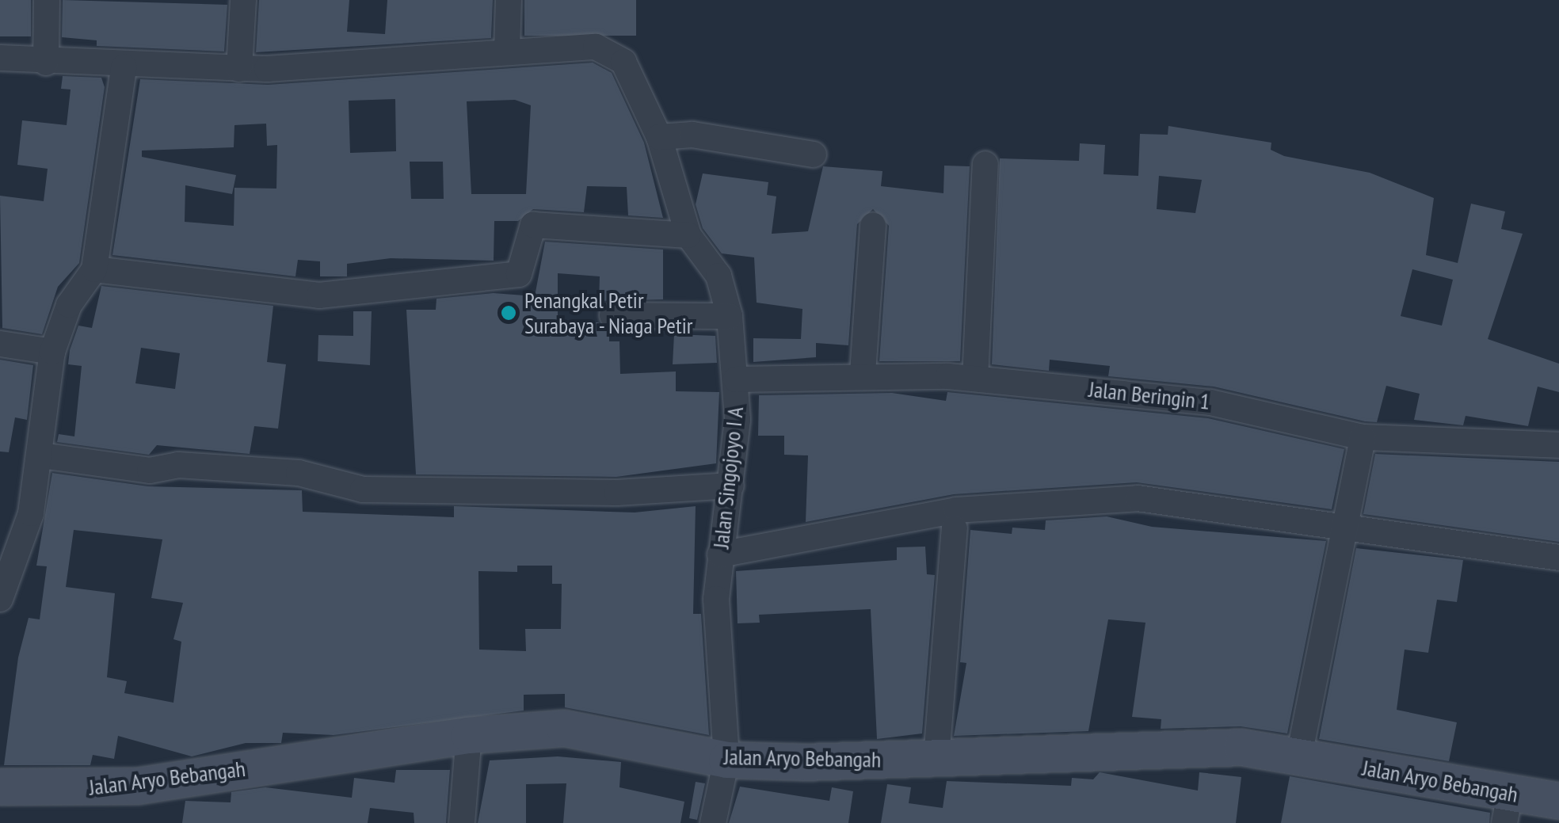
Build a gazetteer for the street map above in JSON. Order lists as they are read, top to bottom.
{
  "streets": {
    "street": ["Jalan Beringin 1", "Jalan Singojoyo I A", "Jalan Aryo Bebangah"]
  },
  "crossings": [
    ["Jalan Beringin 1", "Jalan Singojoyo I A"],
    ["Jalan Singojoyo I A", "Jalan Aryo Bebangah"]
  ],
  "places": ["Penangkal Petir Surabaya - Niaga Petir"]
}
